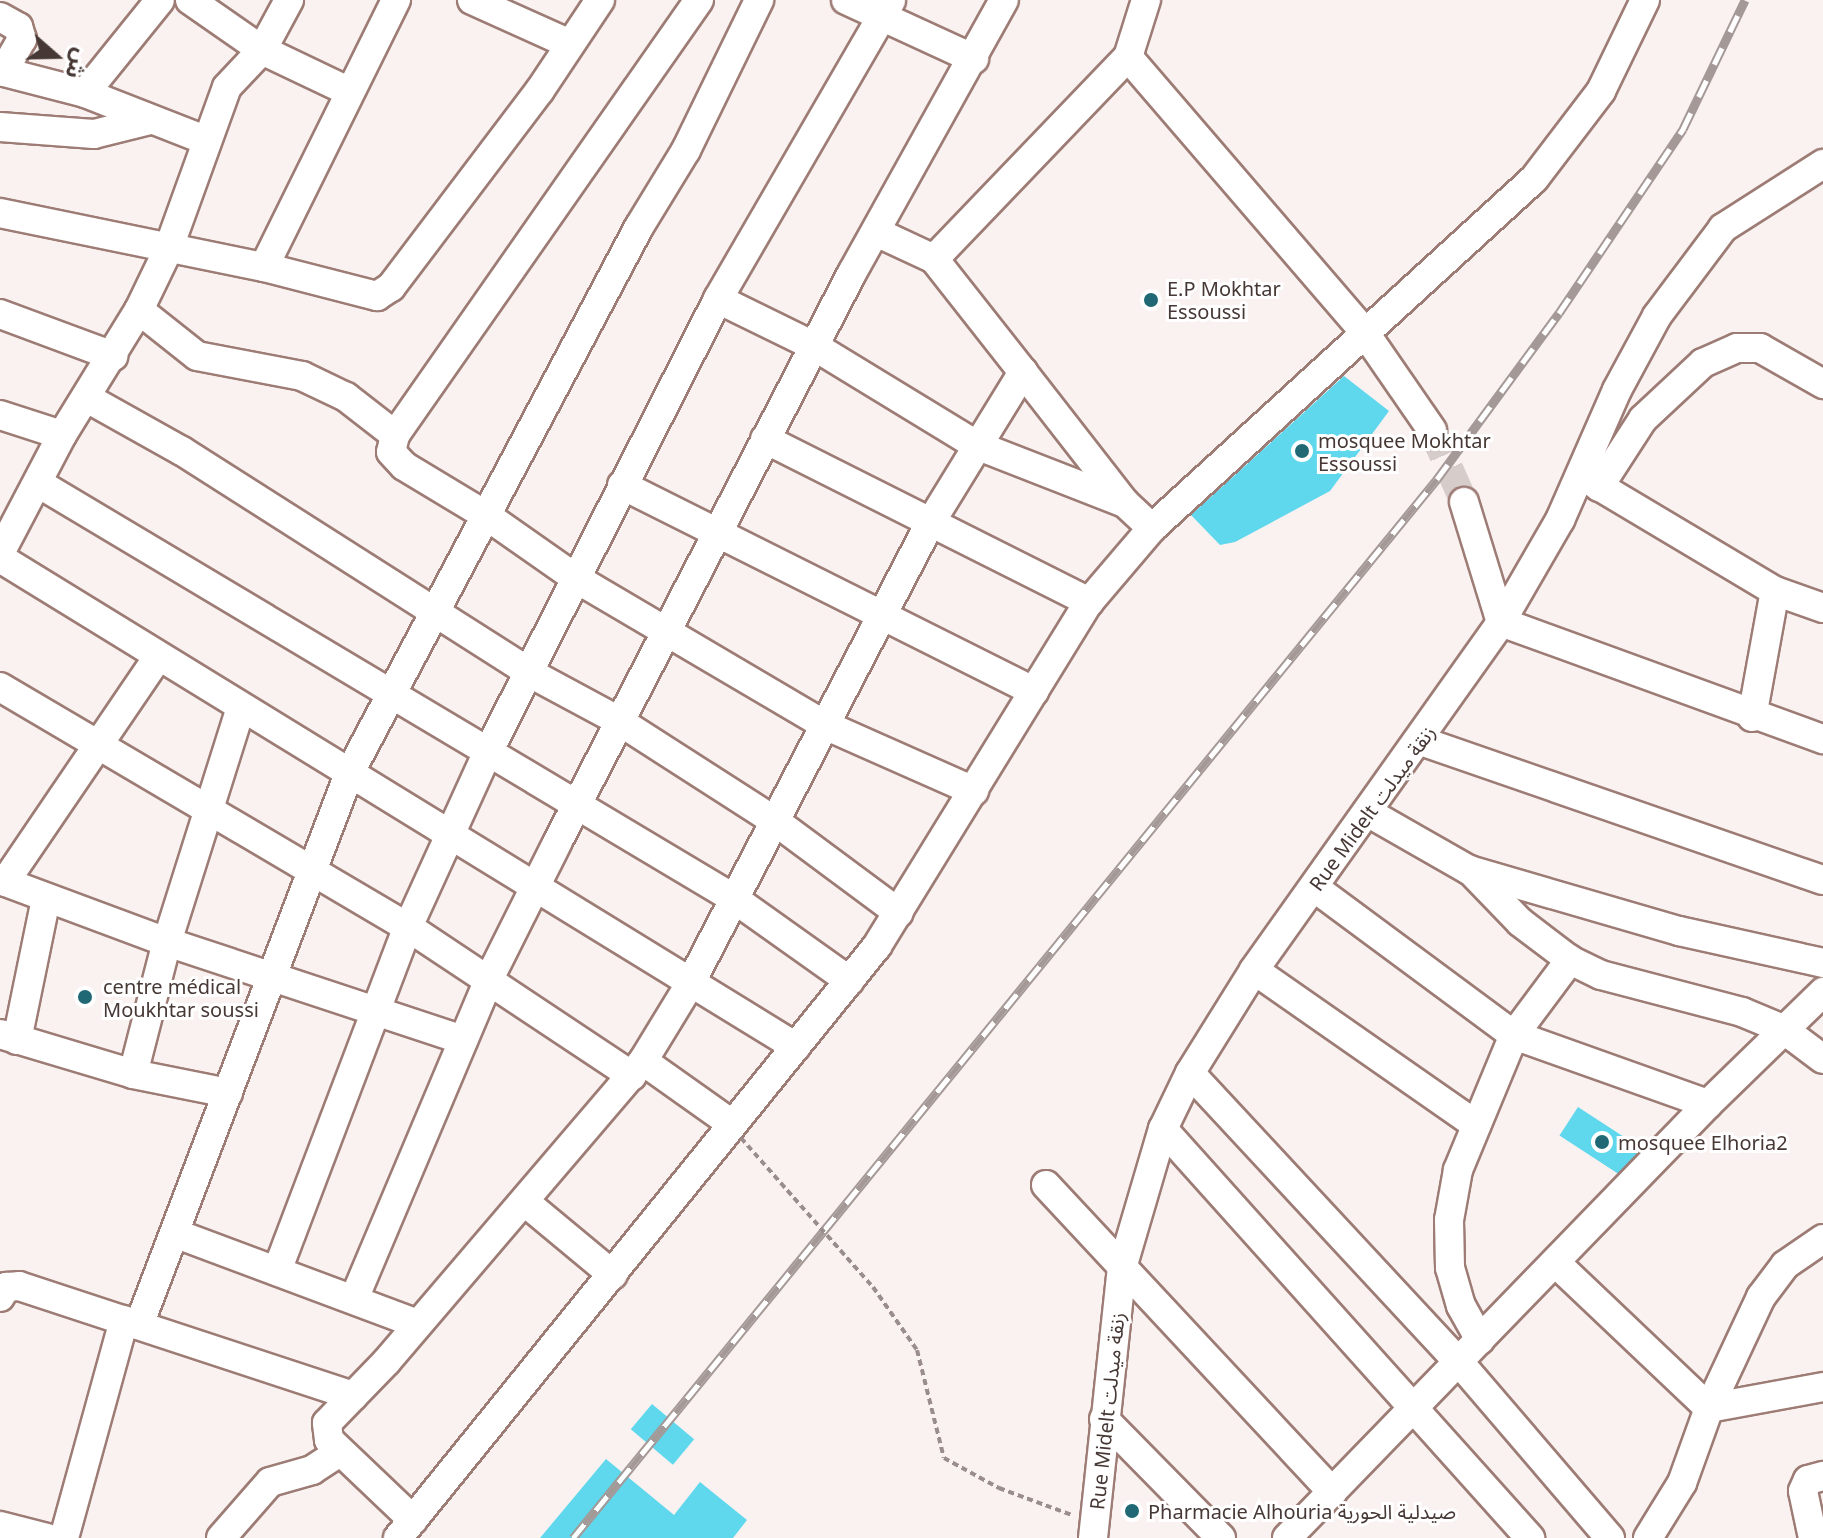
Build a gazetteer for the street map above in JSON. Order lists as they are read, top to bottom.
{
  "streets": {
    "street": ["Rue Midelt زنقة ميدلت"]
  },
  "places": [
    "E.P Mokhtar Essoussi",
    "mosquee Mokhtar Essoussi",
    "centre médical Moukhtar soussi",
    "mosquee Elhoria2",
    "Pharmacie Alhouria صيدلية الحورية"
  ],
  "north": "right"
}
